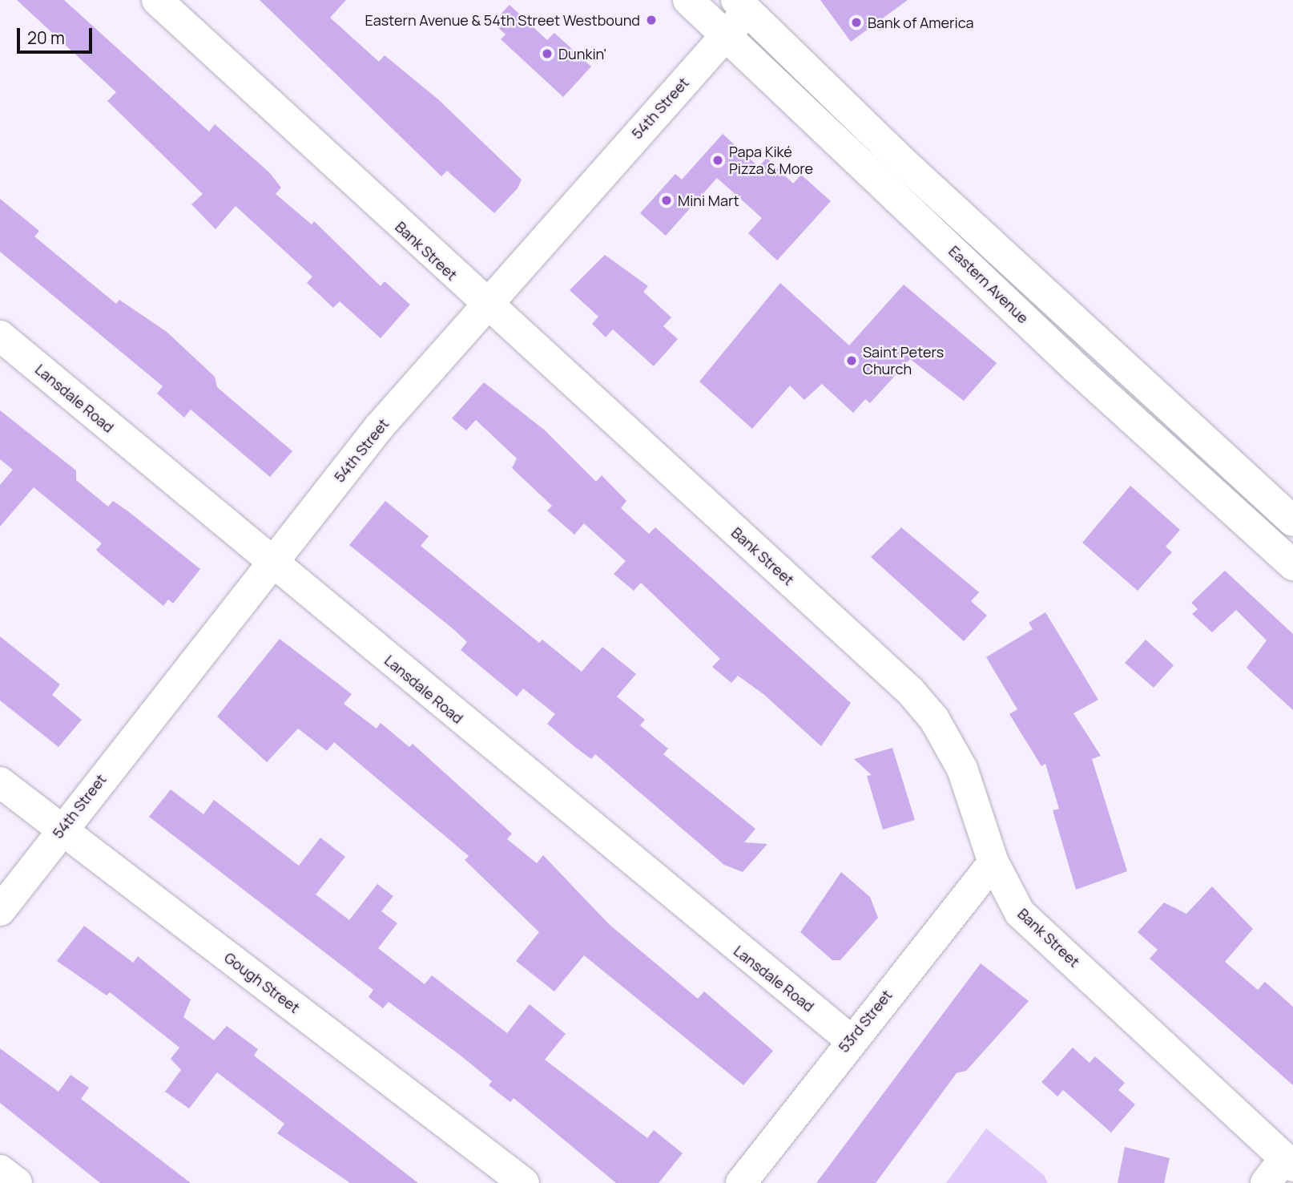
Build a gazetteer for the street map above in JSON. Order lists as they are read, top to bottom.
{
  "streets": {
    "street": [
      "54th Street",
      "Bank Street",
      "Eastern Avenue",
      "Lansdale Road",
      "Gough Street",
      "53rd Street"
    ]
  },
  "crossings": [
    ["54th Street", "Bank Street"],
    ["54th Street", "Eastern Avenue"],
    ["54th Street", "Lansdale Road"],
    ["54th Street", "Gough Street"],
    ["Bank Street", "53rd Street"],
    ["Lansdale Road", "53rd Street"]
  ],
  "places": [
    "Eastern Avenue & 54th Street Westbound",
    "Bank of America",
    "Dunkin'",
    "Papa Kiké Pizza & More",
    "Mini Mart",
    "Saint Peters Church"
  ],
  "scale_bar": "20 m"
}
